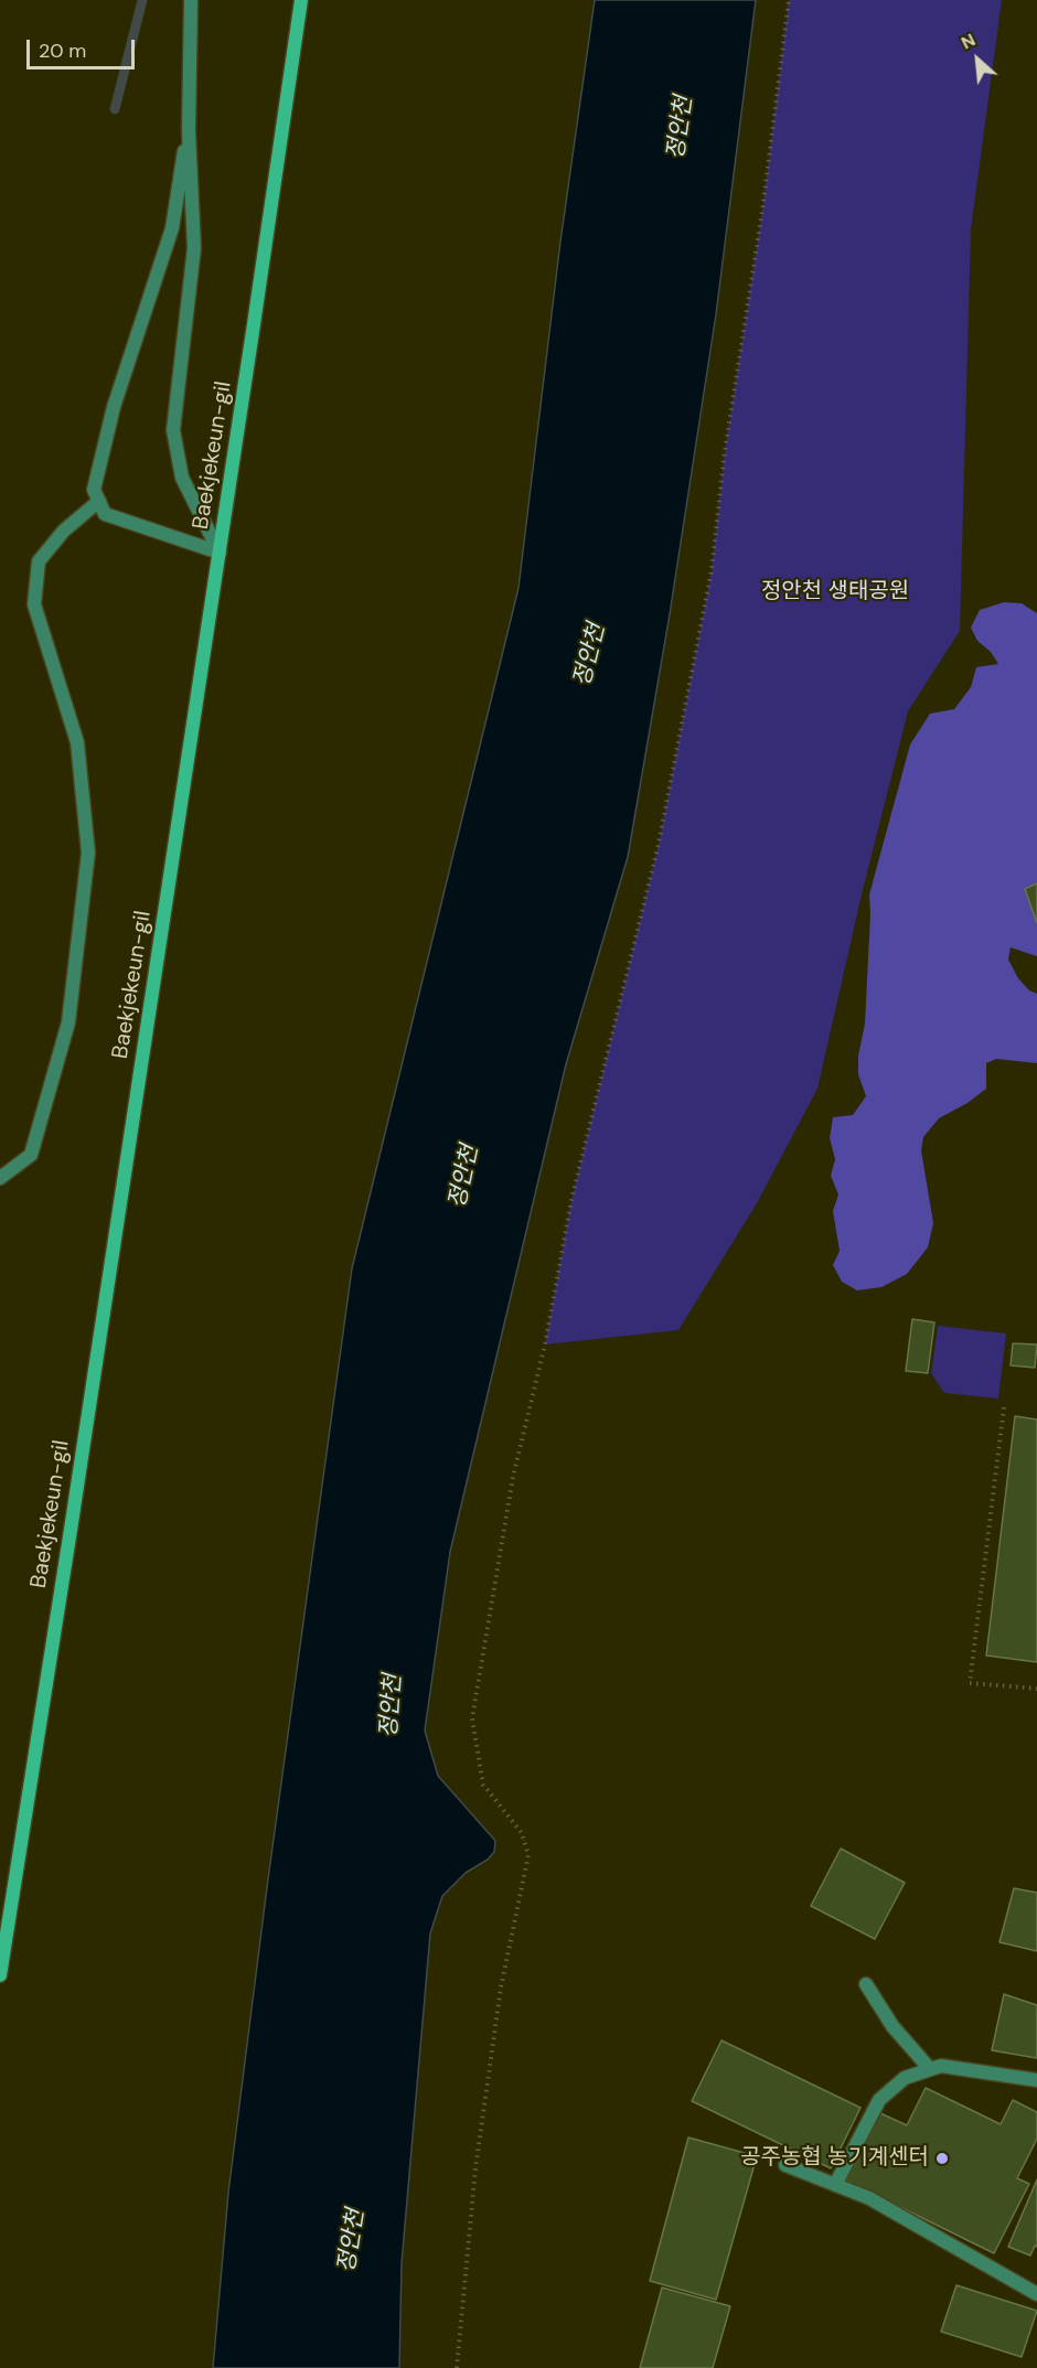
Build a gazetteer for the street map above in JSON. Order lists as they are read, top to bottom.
{
  "streets": {
    "main road": ["Baekjekeun-gil"]
  },
  "water": ["정안천"],
  "parks": ["정안천 생태공원"],
  "places": ["공주농협 농기계센터"],
  "scale_bar": "20 m",
  "north": "top left"
}
